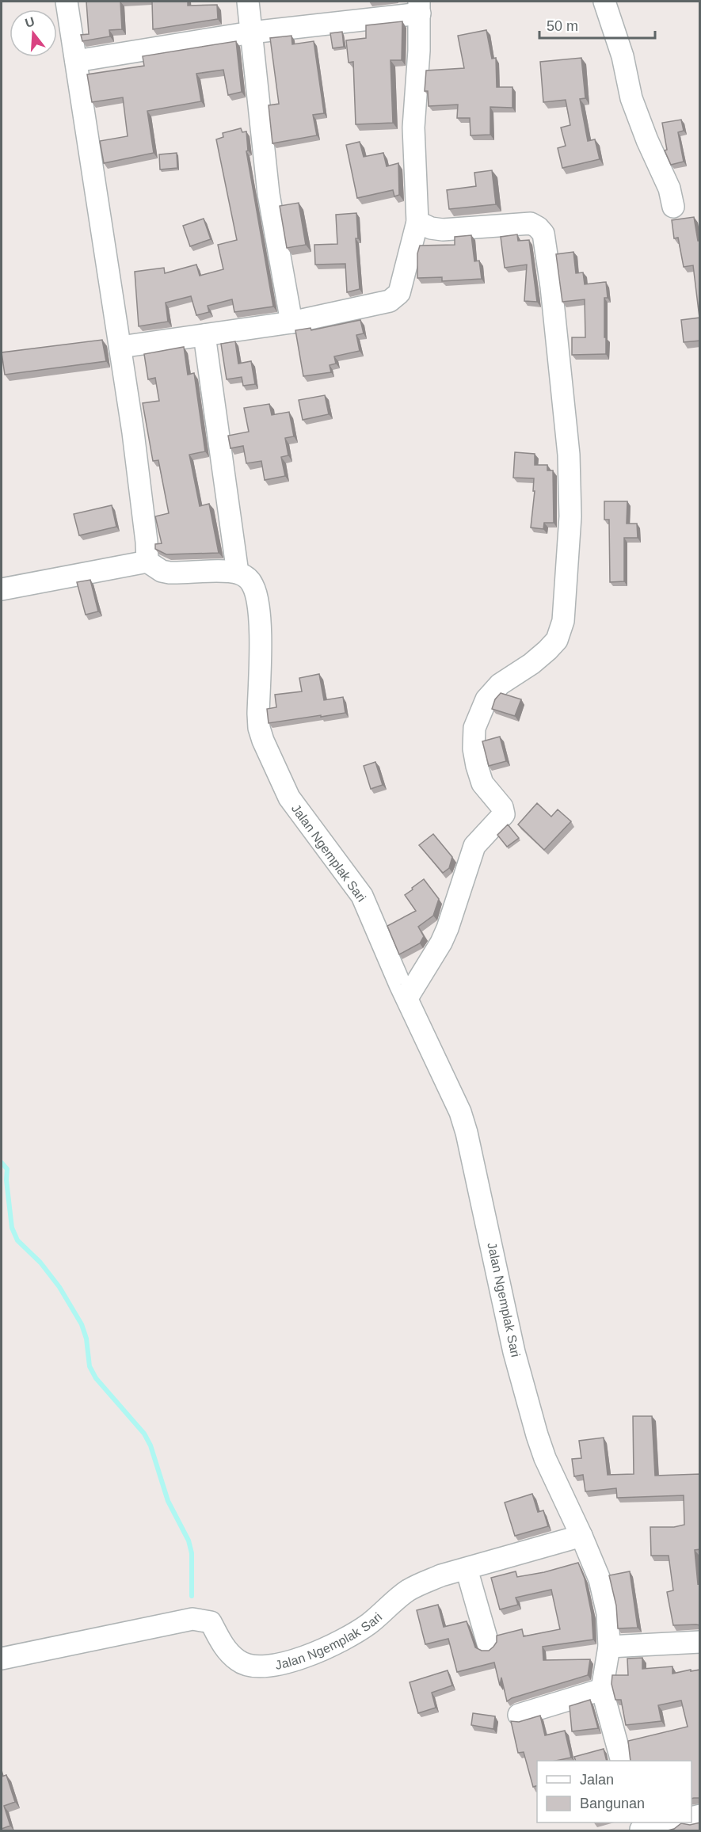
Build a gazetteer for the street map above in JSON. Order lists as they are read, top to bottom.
{
  "streets": {
    "street": ["Jalan Ngemplak Sari"]
  },
  "legend": ["Jalan", "Bangunan"],
  "scale_bar": "50 m",
  "north": "top"
}
